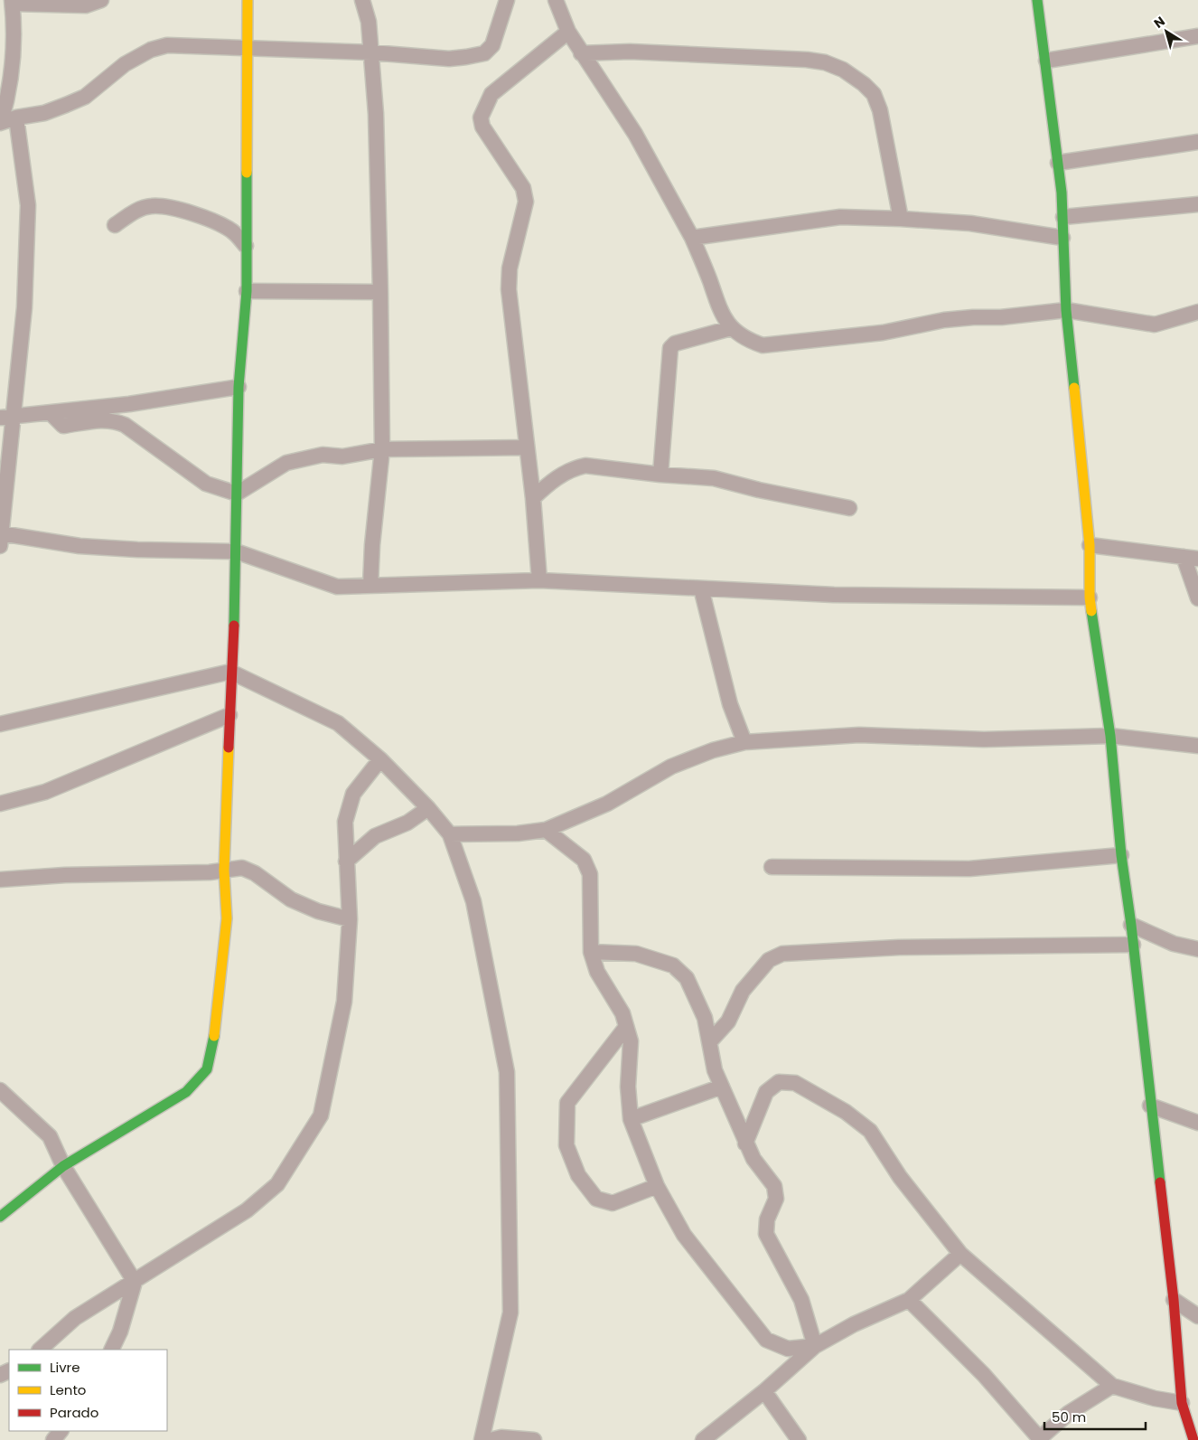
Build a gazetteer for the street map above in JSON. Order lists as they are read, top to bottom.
{
  "legend": ["Livre", "Lento", "Parado"],
  "scale_bar": "50 m",
  "north": "top left"
}
